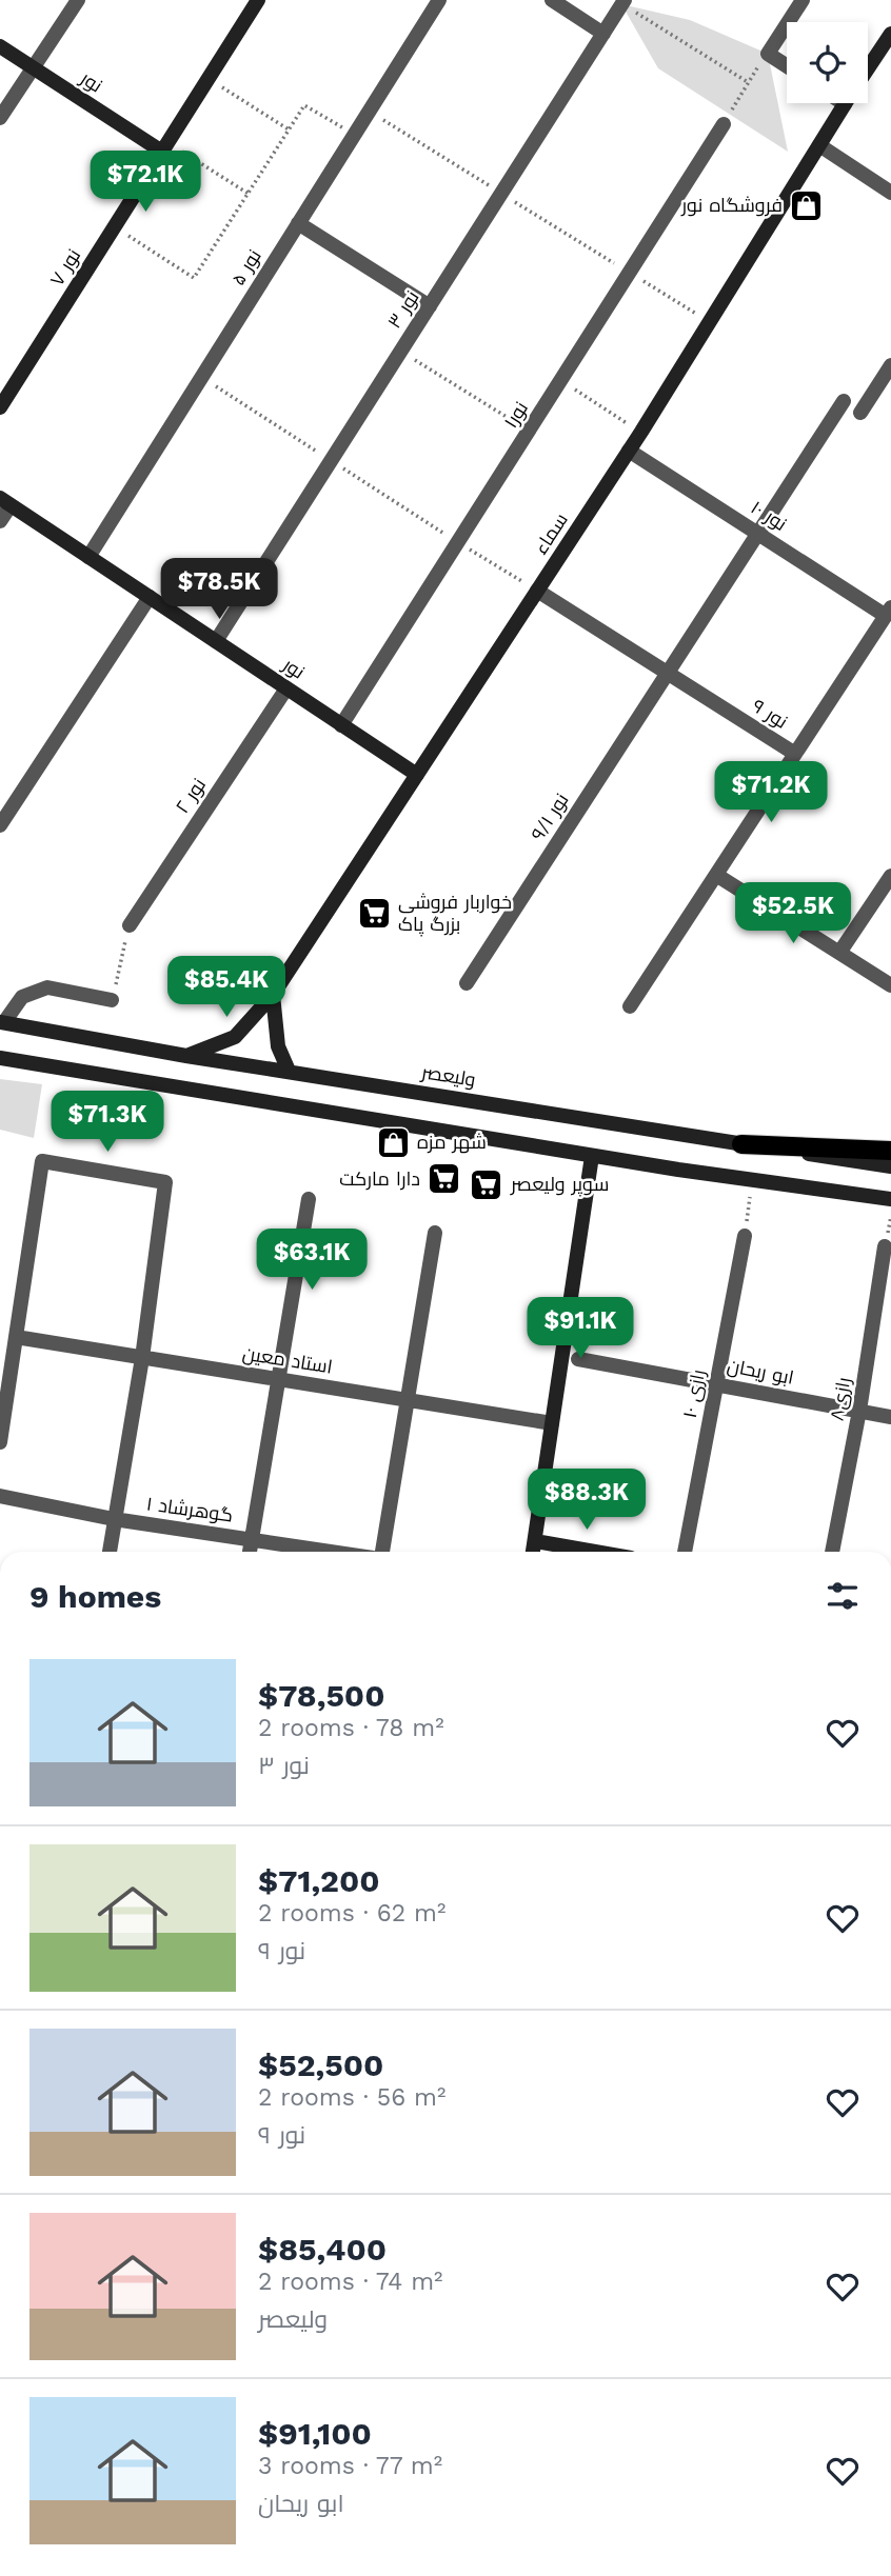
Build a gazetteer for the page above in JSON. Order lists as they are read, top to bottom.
{
  "streets": {
    "street": [
      "نور",
      "نور ۷",
      "نور ۵",
      "نور ۳",
      "نور۱",
      "نور ۱۰",
      "سماء",
      "نور ۹",
      "نور ۲",
      "نور ۹/۱",
      "ولیعصر",
      "استاد معین",
      "ابو ریحان",
      "رازی ۱۰",
      "رازی۸",
      "گوهرشاد ۱"
    ]
  },
  "crossings": [
    ["نور", "نور ۷"],
    ["نور", "نور ۵"],
    ["نور", "نور ۳"],
    ["نور", "نور۱"],
    ["نور", "سماء"],
    ["نور", "نور ۲"],
    ["نور ۱۰", "سماء"],
    ["نور ۱۰", "نور ۹/۱"],
    ["سماء", "نور ۹"],
    ["سماء", "ولیعصر"],
    ["نور ۹", "نور ۹/۱"],
    ["ابو ریحان", "رازی ۱۰"],
    ["ابو ریحان", "رازی۸"]
  ],
  "places": {
    "shop": ["فروشگاه نور", "شهر مزه"],
    "supermarket": ["خواربار فروشی بزرگ پاک", "دارا مارکت", "سوپر ولیعصر"]
  },
  "page": {
    "price": [
      "$72.1K",
      "$78.5K",
      "$71.2K",
      "$52.5K",
      "$85.4K",
      "$71.3K",
      "$63.1K",
      "$91.1K",
      "$88.3K"
    ],
    "heading": "9 homes",
    "list": [
      {
        "name": "$78,500",
        "note": "2 rooms · 78 m² · نور ۳"
      },
      {
        "name": "$71,200",
        "note": "2 rooms · 62 m² · نور ۹"
      },
      {
        "name": "$52,500",
        "note": "2 rooms · 56 m² · نور ۹"
      },
      {
        "name": "$85,400",
        "note": "2 rooms · 74 m² · ولیعصر"
      },
      {
        "name": "$91,100",
        "note": "3 rooms · 77 m² · ابو ریحان"
      }
    ]
  }
}
